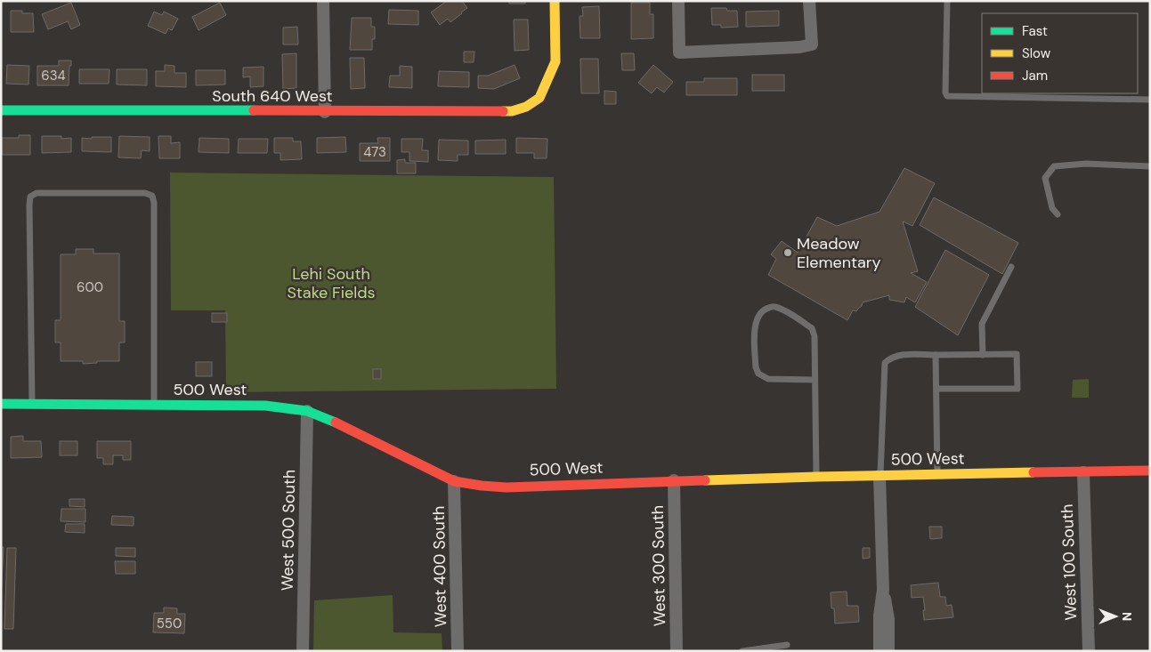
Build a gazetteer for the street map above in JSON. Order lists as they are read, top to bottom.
{
  "streets": {
    "street": [
      "South 640 West",
      "500 West",
      "West 500 South",
      "West 100 South",
      "West 300 South",
      "West 400 South"
    ]
  },
  "crossings": [
    ["500 West", "West 500 South"],
    ["500 West", "West 100 South"],
    ["500 West", "West 300 South"],
    ["500 West", "West 400 South"]
  ],
  "parks": ["Lehi South Stake Fields"],
  "places": ["Meadow Elementary"],
  "house_numbers": [
    "634",
    "473",
    "600",
    "550"
  ],
  "legend": ["Fast", "Slow", "Jam"],
  "north": "right"
}
